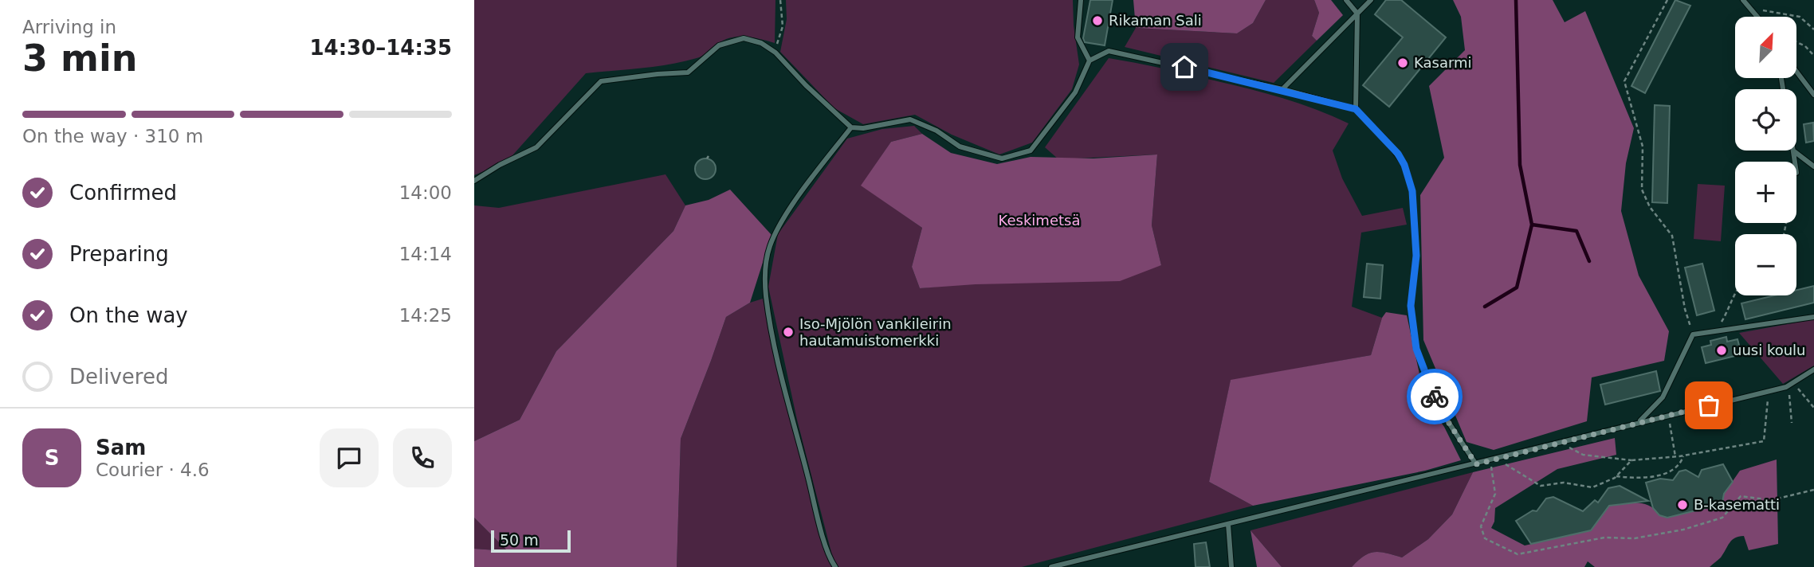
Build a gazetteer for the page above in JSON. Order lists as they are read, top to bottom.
{
  "parks": ["Keskimetsä"],
  "places": [
    "Rikaman Sali",
    "Kasarmi",
    "Iso-Mjölön vankileirin hautamuistomerkki",
    "uusi koulu",
    "B-kasematti"
  ],
  "scale_bar": "50 m",
  "north": "top right",
  "page": {
    "heading": ["3 min", "Arriving in", "14:30–14:35"],
    "panel": ["Sam", "Courier · 4.6"],
    "map_buttons": ["+", "−"],
    "bar": "On the way · 310 m",
    "list": [
      ["Confirmed", "14:00"],
      ["Preparing", "14:14"],
      ["On the way", "14:25"],
      "Delivered"
    ],
    "round": "S",
    "scale": "50 m"
  }
}
